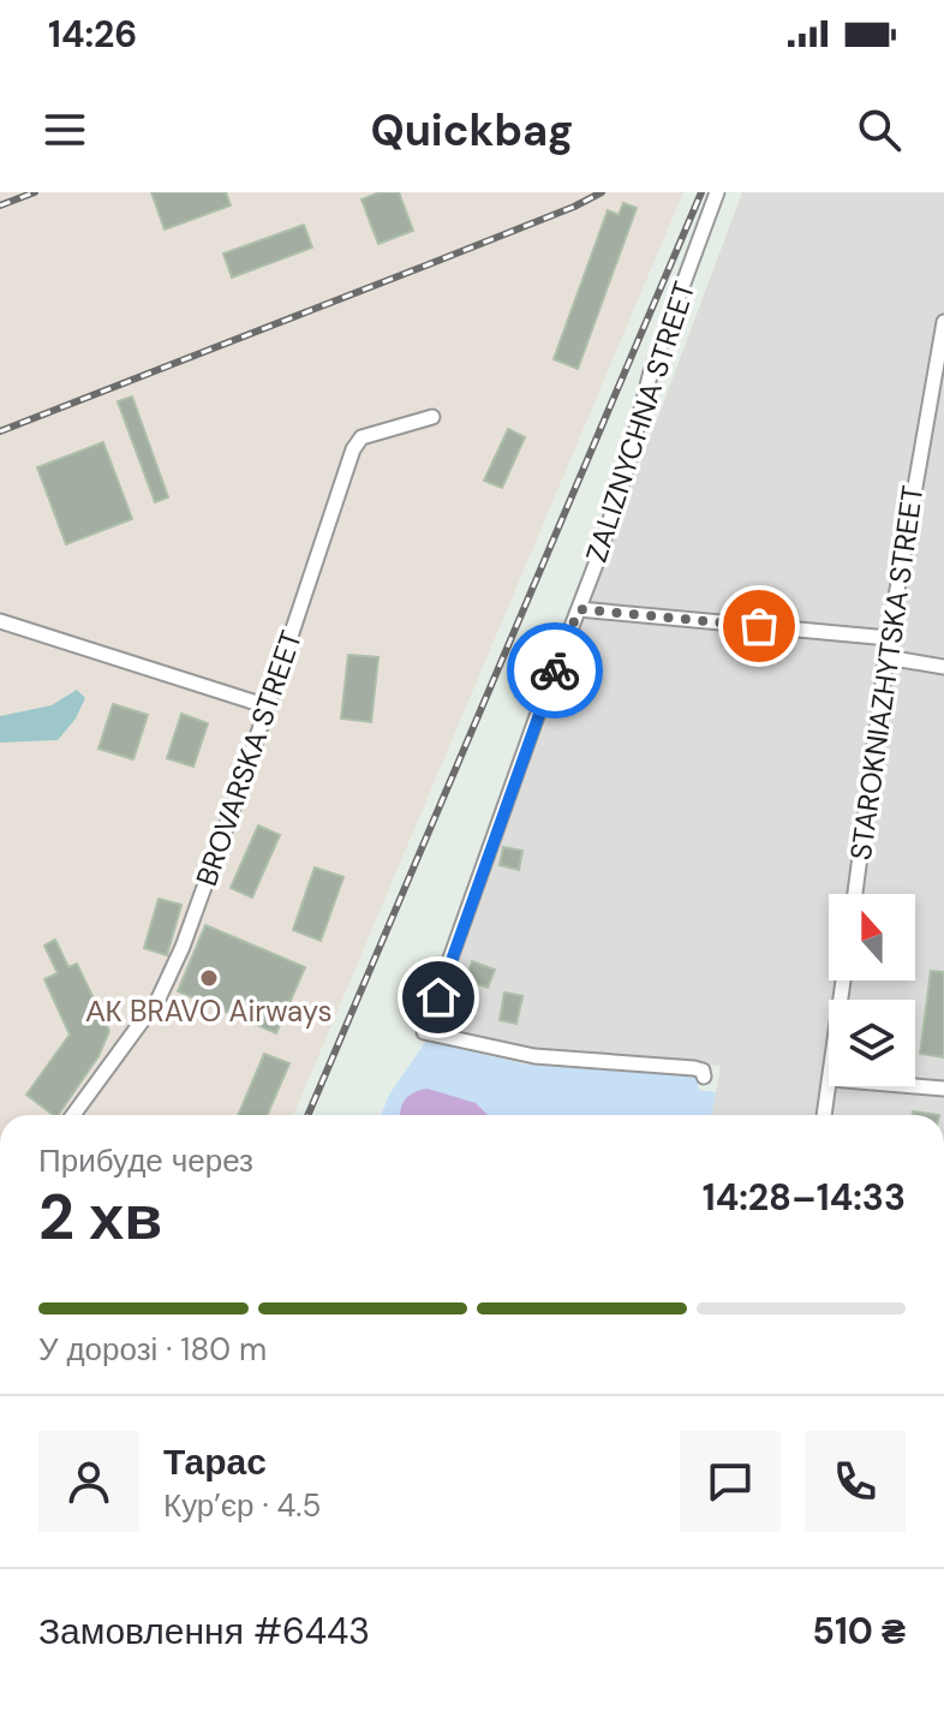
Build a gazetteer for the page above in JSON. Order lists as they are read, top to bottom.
{
  "streets": {
    "street": ["ZALIZNYCHNA STREET", "STAROKNIAZHYTSKA STREET", "BROVARSKA STREET"]
  },
  "places": ["АК BRAVO Airways"],
  "north": "top",
  "page": {
    "status": "14:26",
    "header": "Quickbag",
    "heading": ["2 хв", "Прибуде через", "14:28–14:33"],
    "panel": [
      "Тарас",
      "Кур’єр · 4.5",
      "Замовлення #6443",
      "510 ₴"
    ],
    "bar": "У дорозі · 180 m"
  }
}
